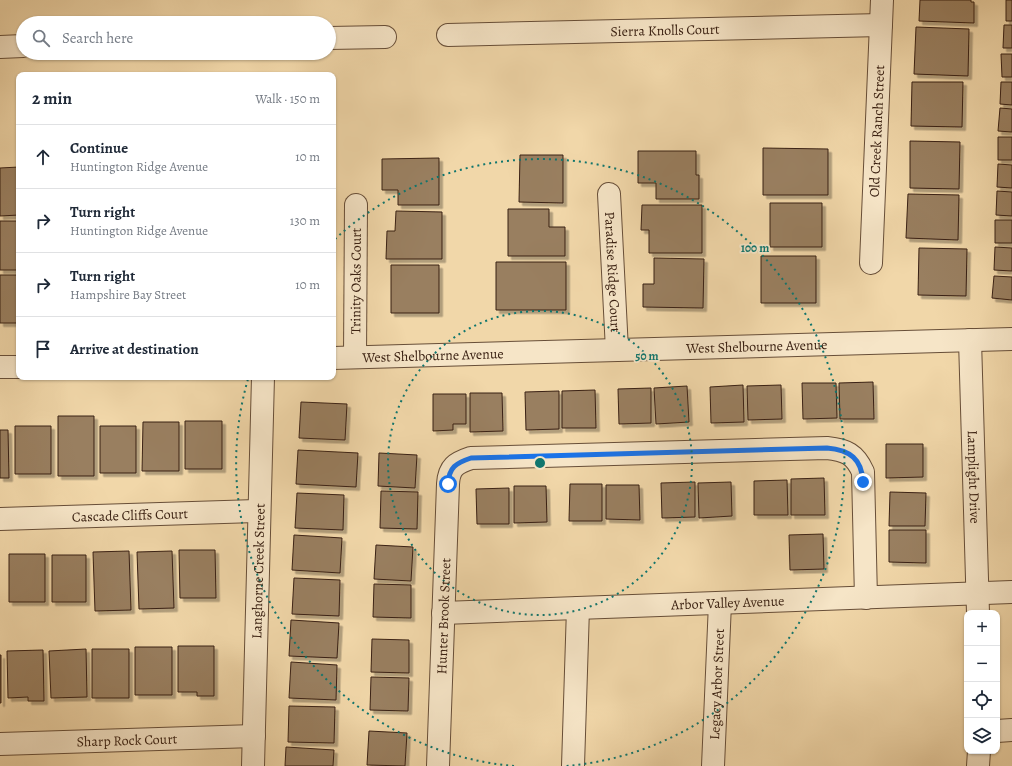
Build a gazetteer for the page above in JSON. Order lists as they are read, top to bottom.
{
  "streets": {
    "street": [
      "Sierra Knolls Court",
      "Old Creek Ranch Street",
      "Paradise Ridge Court",
      "Trinity Oaks Court",
      "West Shelbourne Avenue",
      "Lamplight Drive",
      "Cascade Cliffs Court",
      "Langhorne Creek Street",
      "Arbor Valley Avenue",
      "Hunter Brook Street",
      "Legacy Arbor Street",
      "Sharp Rock Court"
    ]
  },
  "crossings": [
    ["Sierra Knolls Court", "Old Creek Ranch Street"],
    ["Paradise Ridge Court", "West Shelbourne Avenue"],
    ["Trinity Oaks Court", "West Shelbourne Avenue"],
    ["West Shelbourne Avenue", "Lamplight Drive"],
    ["Lamplight Drive", "Arbor Valley Avenue"],
    ["Cascade Cliffs Court", "Langhorne Creek Street"],
    ["Langhorne Creek Street", "Sharp Rock Court"],
    ["Arbor Valley Avenue", "Hunter Brook Street"],
    ["Arbor Valley Avenue", "Legacy Arbor Street"]
  ],
  "page": {
    "search": "Search here",
    "heading": ["2 min", "Walk · 150 m"],
    "list": [
      ["Continue", "Huntington Ridge Avenue", "10 m"],
      ["Turn right", "Huntington Ridge Avenue", "130 m"],
      ["Turn right", "Hampshire Bay Street", "10 m"],
      "Arrive at destination"
    ],
    "map_buttons": ["+", "−"]
  },
  "rings": ["100 m", "50 m"]
}
